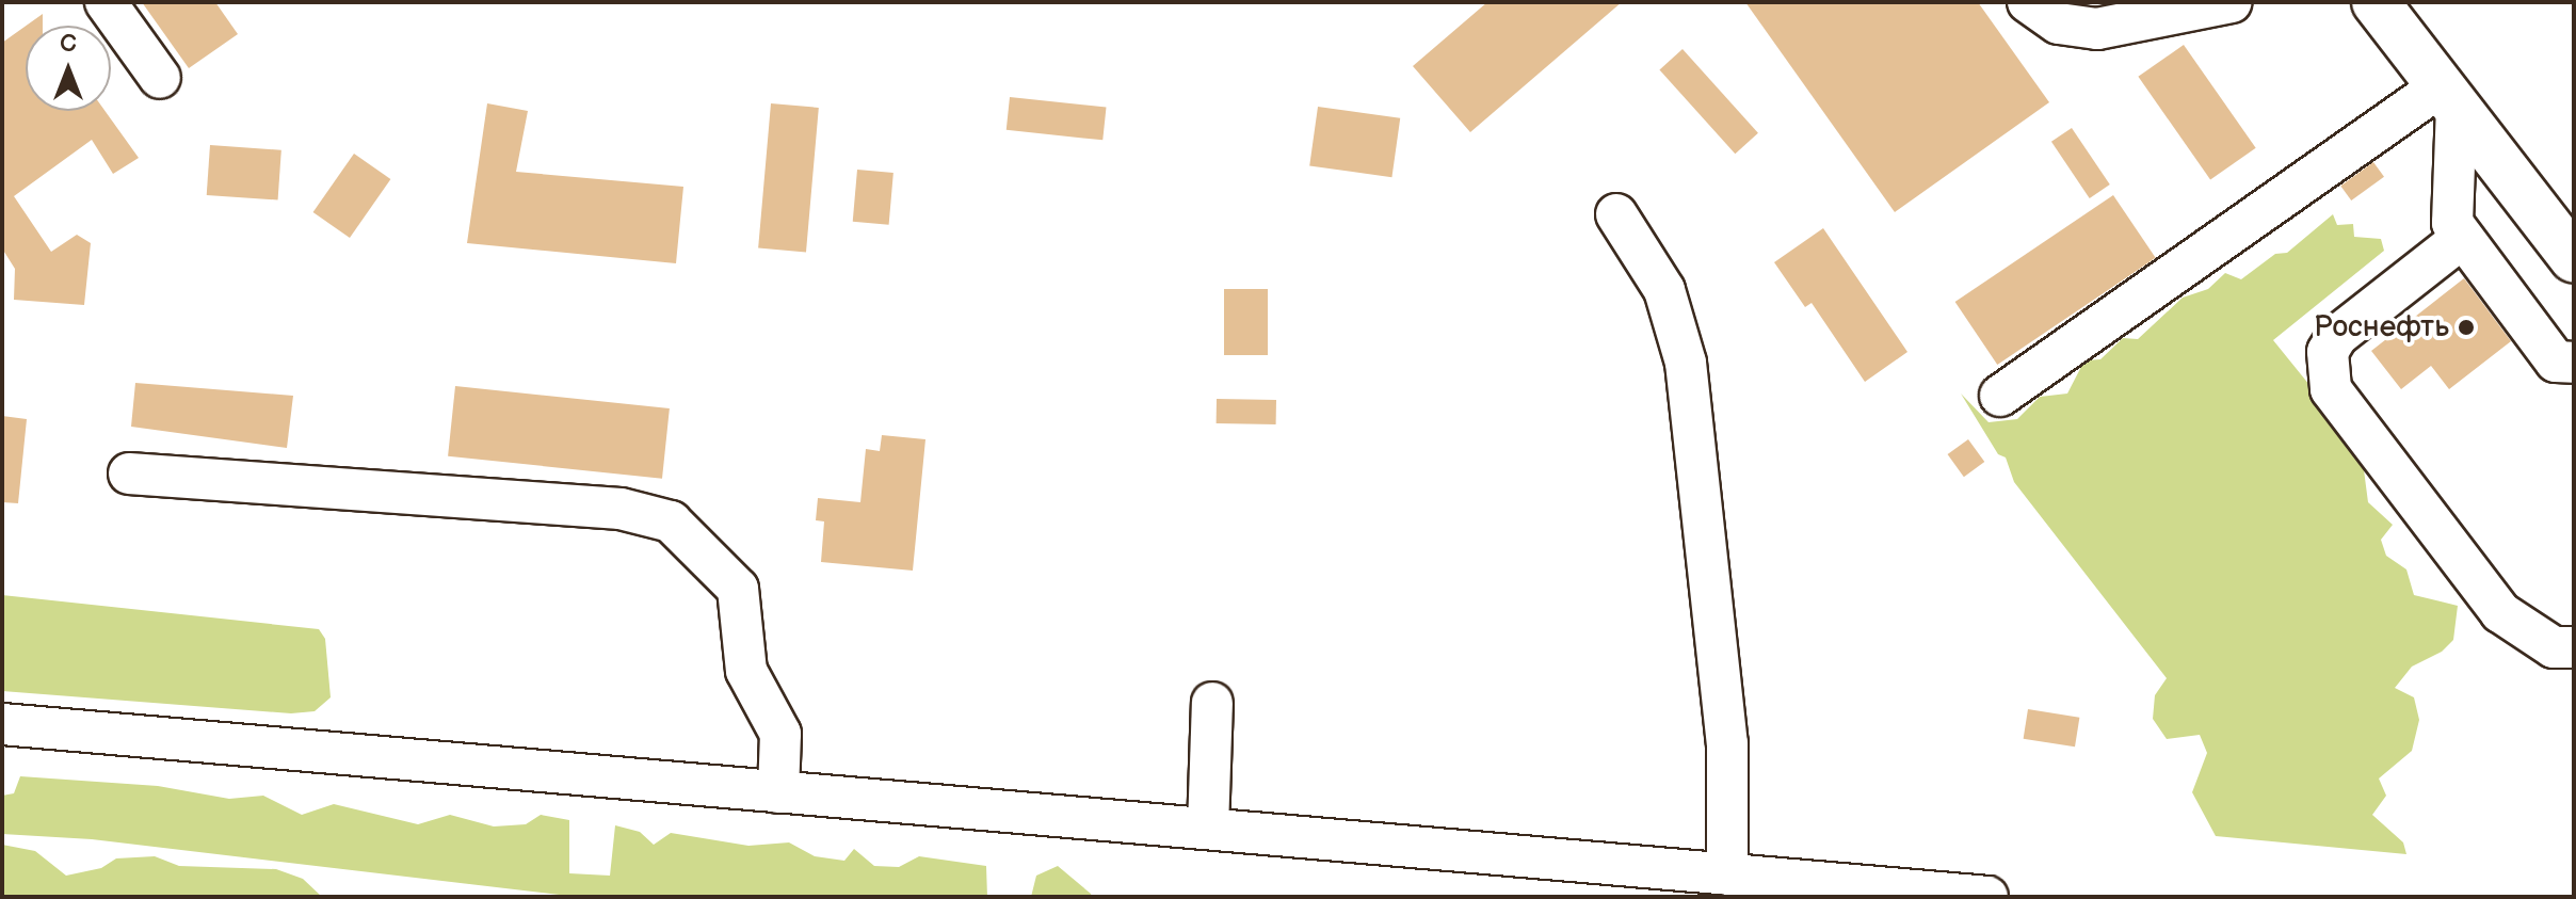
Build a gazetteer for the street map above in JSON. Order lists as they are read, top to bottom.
{
  "places": ["Роснефть"],
  "north": "top"
}
